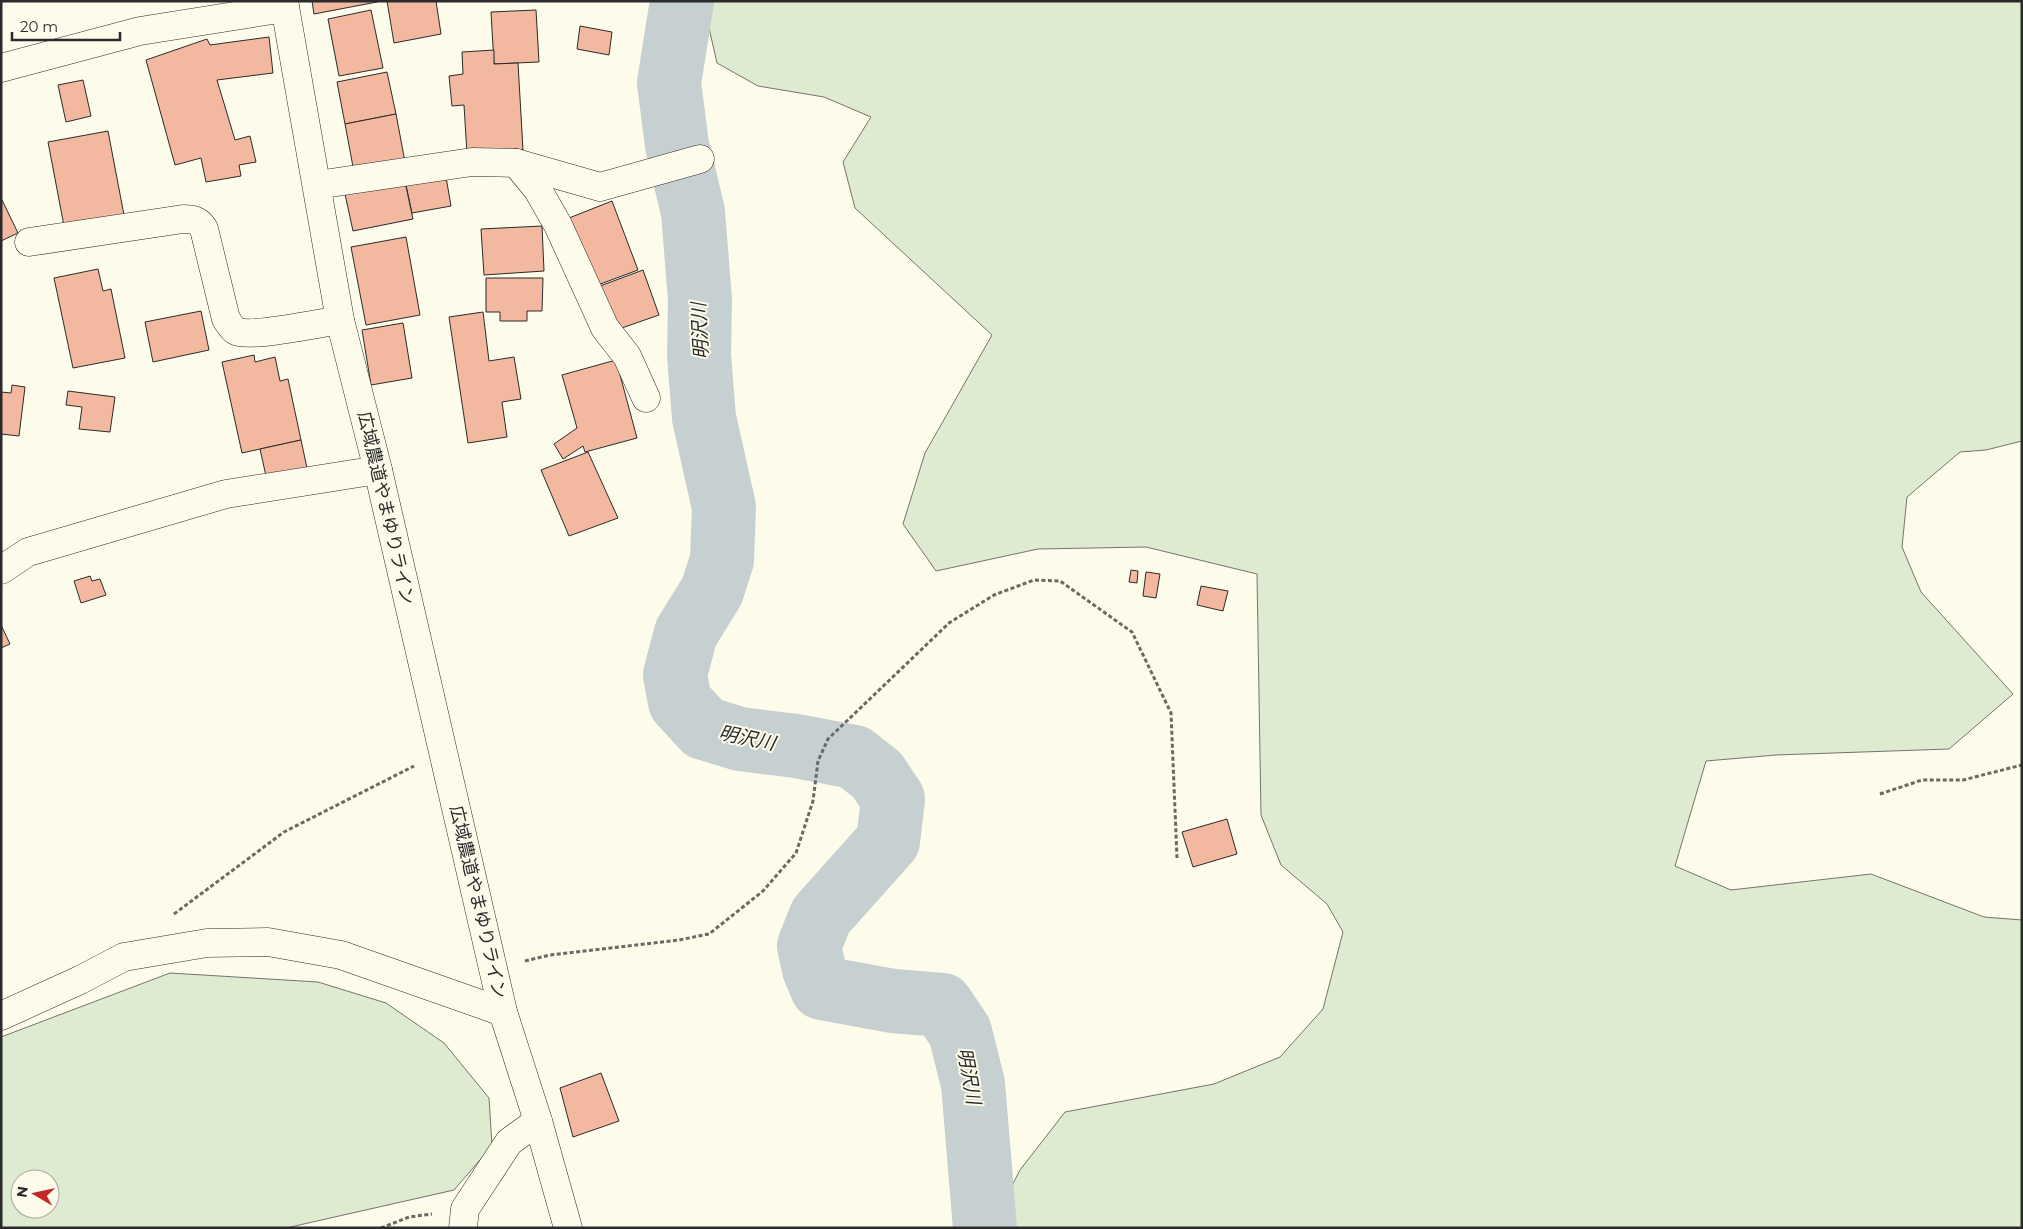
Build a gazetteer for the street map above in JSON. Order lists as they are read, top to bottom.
{
  "streets": {
    "street": ["広域農道やまゆりライン"]
  },
  "water": ["明沢川"],
  "scale_bar": "20 m",
  "north": "left"
}
